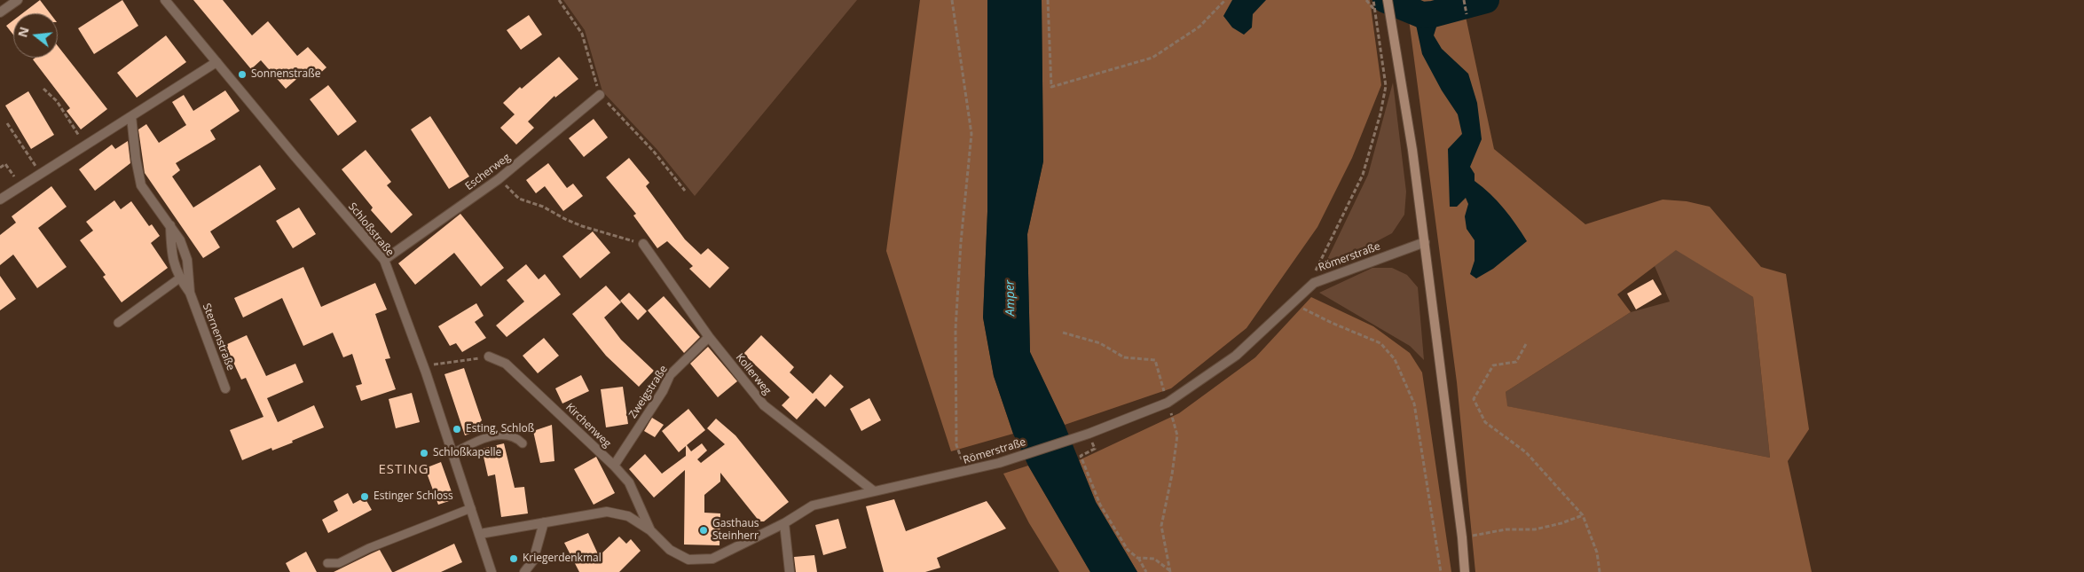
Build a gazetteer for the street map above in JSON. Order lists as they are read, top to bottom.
{
  "streets": {
    "street": [
      "Escherweg",
      "Schloßstraße",
      "Römerstraße",
      "Sternenstraße",
      "Kollerweg",
      "Zweigstraße",
      "Kirchenweg"
    ]
  },
  "crossings": [
    ["Escherweg", "Schloßstraße"],
    ["Schloßstraße", "Römerstraße"],
    ["Römerstraße", "Kollerweg"],
    ["Römerstraße", "Kirchenweg"],
    ["Kollerweg", "Zweigstraße"],
    ["Zweigstraße", "Kirchenweg"]
  ],
  "districts": ["ESTING"],
  "water": ["Amper"],
  "places": [
    "Sonnenstraße",
    "Esting, Schloß",
    "Schloßkapelle",
    "Estinger Schloss",
    "Gasthaus Steinherr",
    "Kriegerdenkmal"
  ],
  "north": "left"
}
